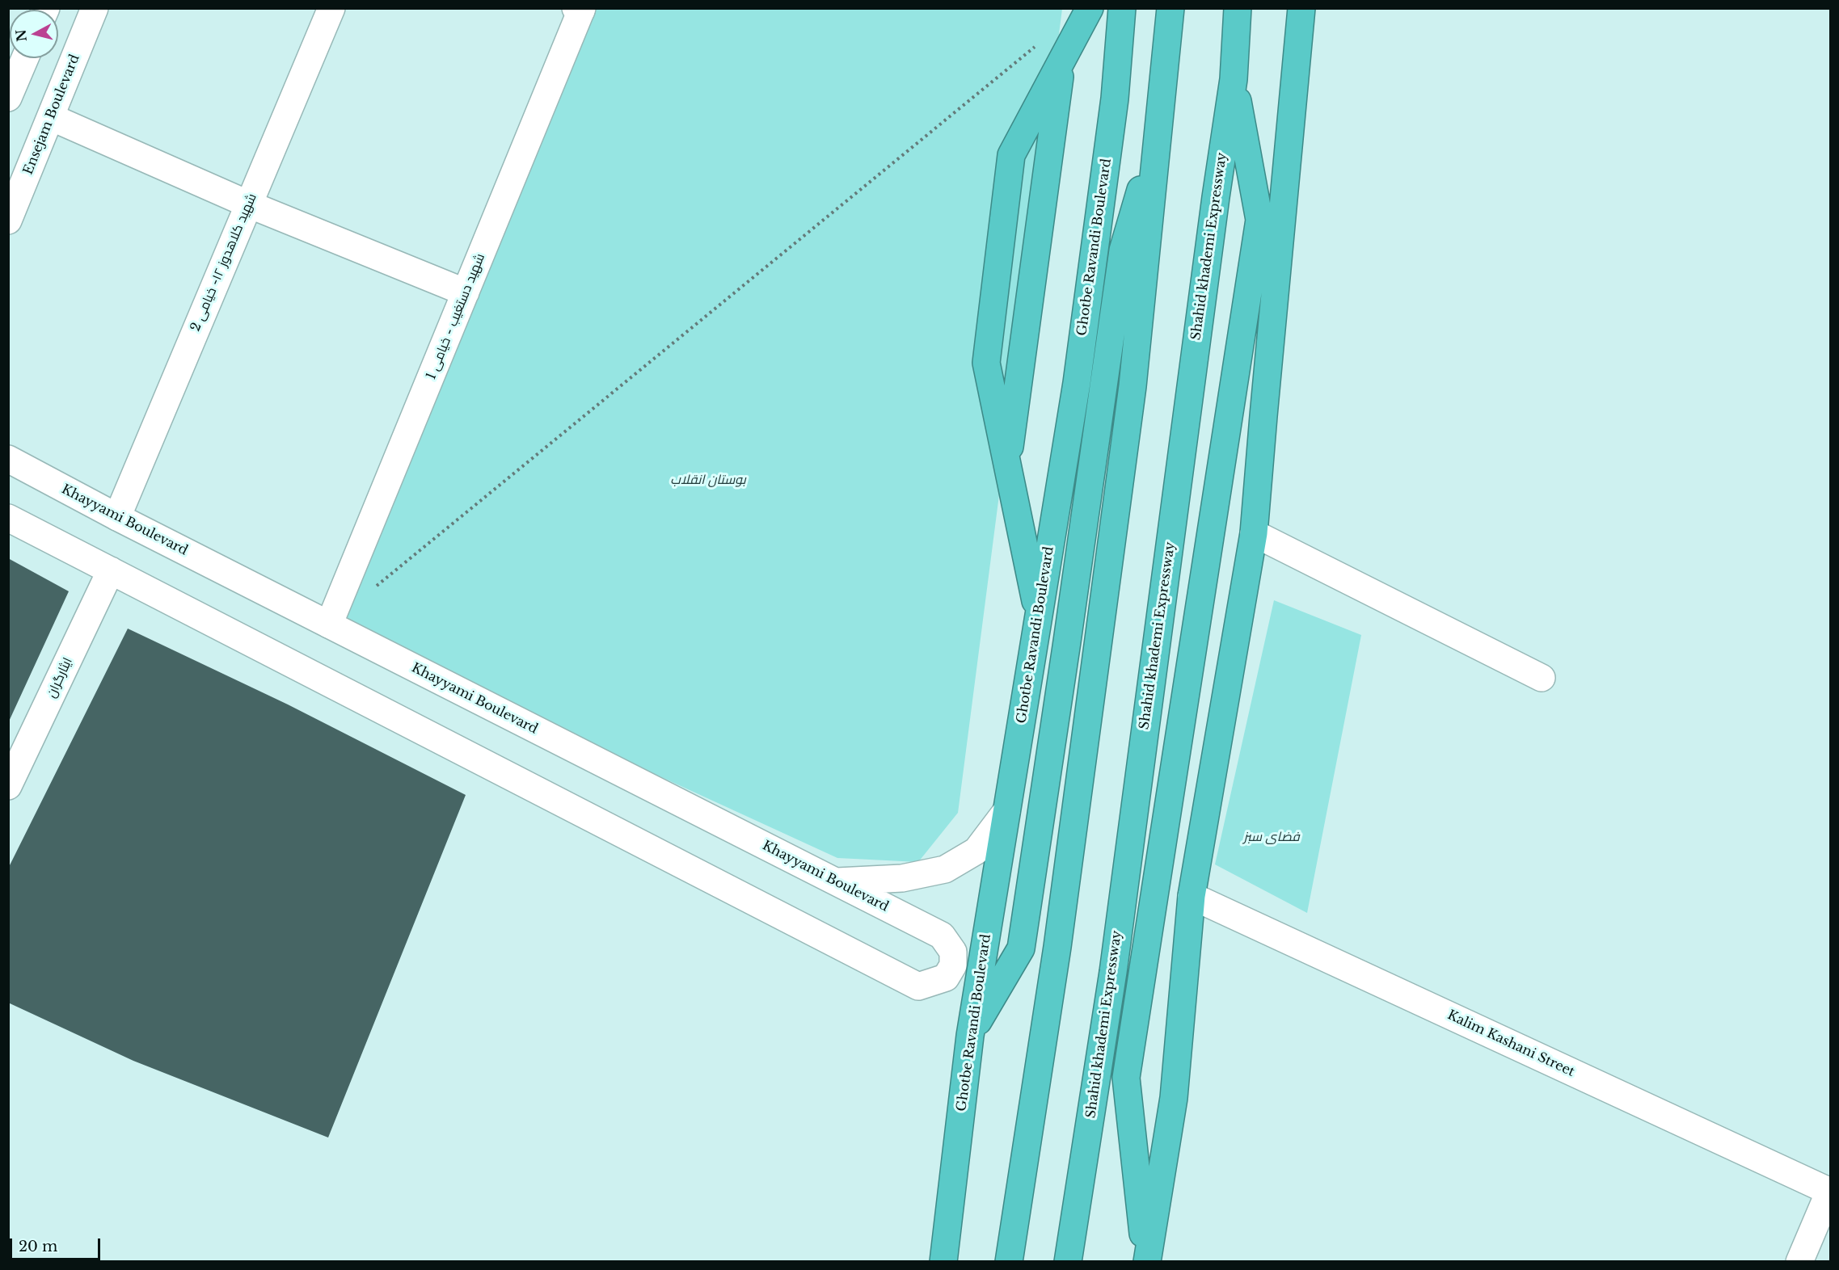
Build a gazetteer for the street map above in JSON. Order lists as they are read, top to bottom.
{
  "streets": {
    "highway": ["Shahid khademi Expressway", "Ghotbe Ravandi Boulevard"],
    "street": [
      "Ensejam Boulevard",
      "شهید کلاهدوز ۱۲- خیامی 2",
      "شهید دستغیب - خیامی 1",
      "Khayyami Boulevard",
      "ایثارگران",
      "Kalim Kashani Street"
    ]
  },
  "crossings": [
    ["شهید کلاهدوز ۱۲- خیامی 2", "Khayyami Boulevard"],
    ["شهید دستغیب - خیامی 1", "Khayyami Boulevard"],
    ["Khayyami Boulevard", "ایثارگران"]
  ],
  "parks": ["بوستان انقلاب", "فضای سبز"],
  "scale_bar": "20 m",
  "north": "left"
}
